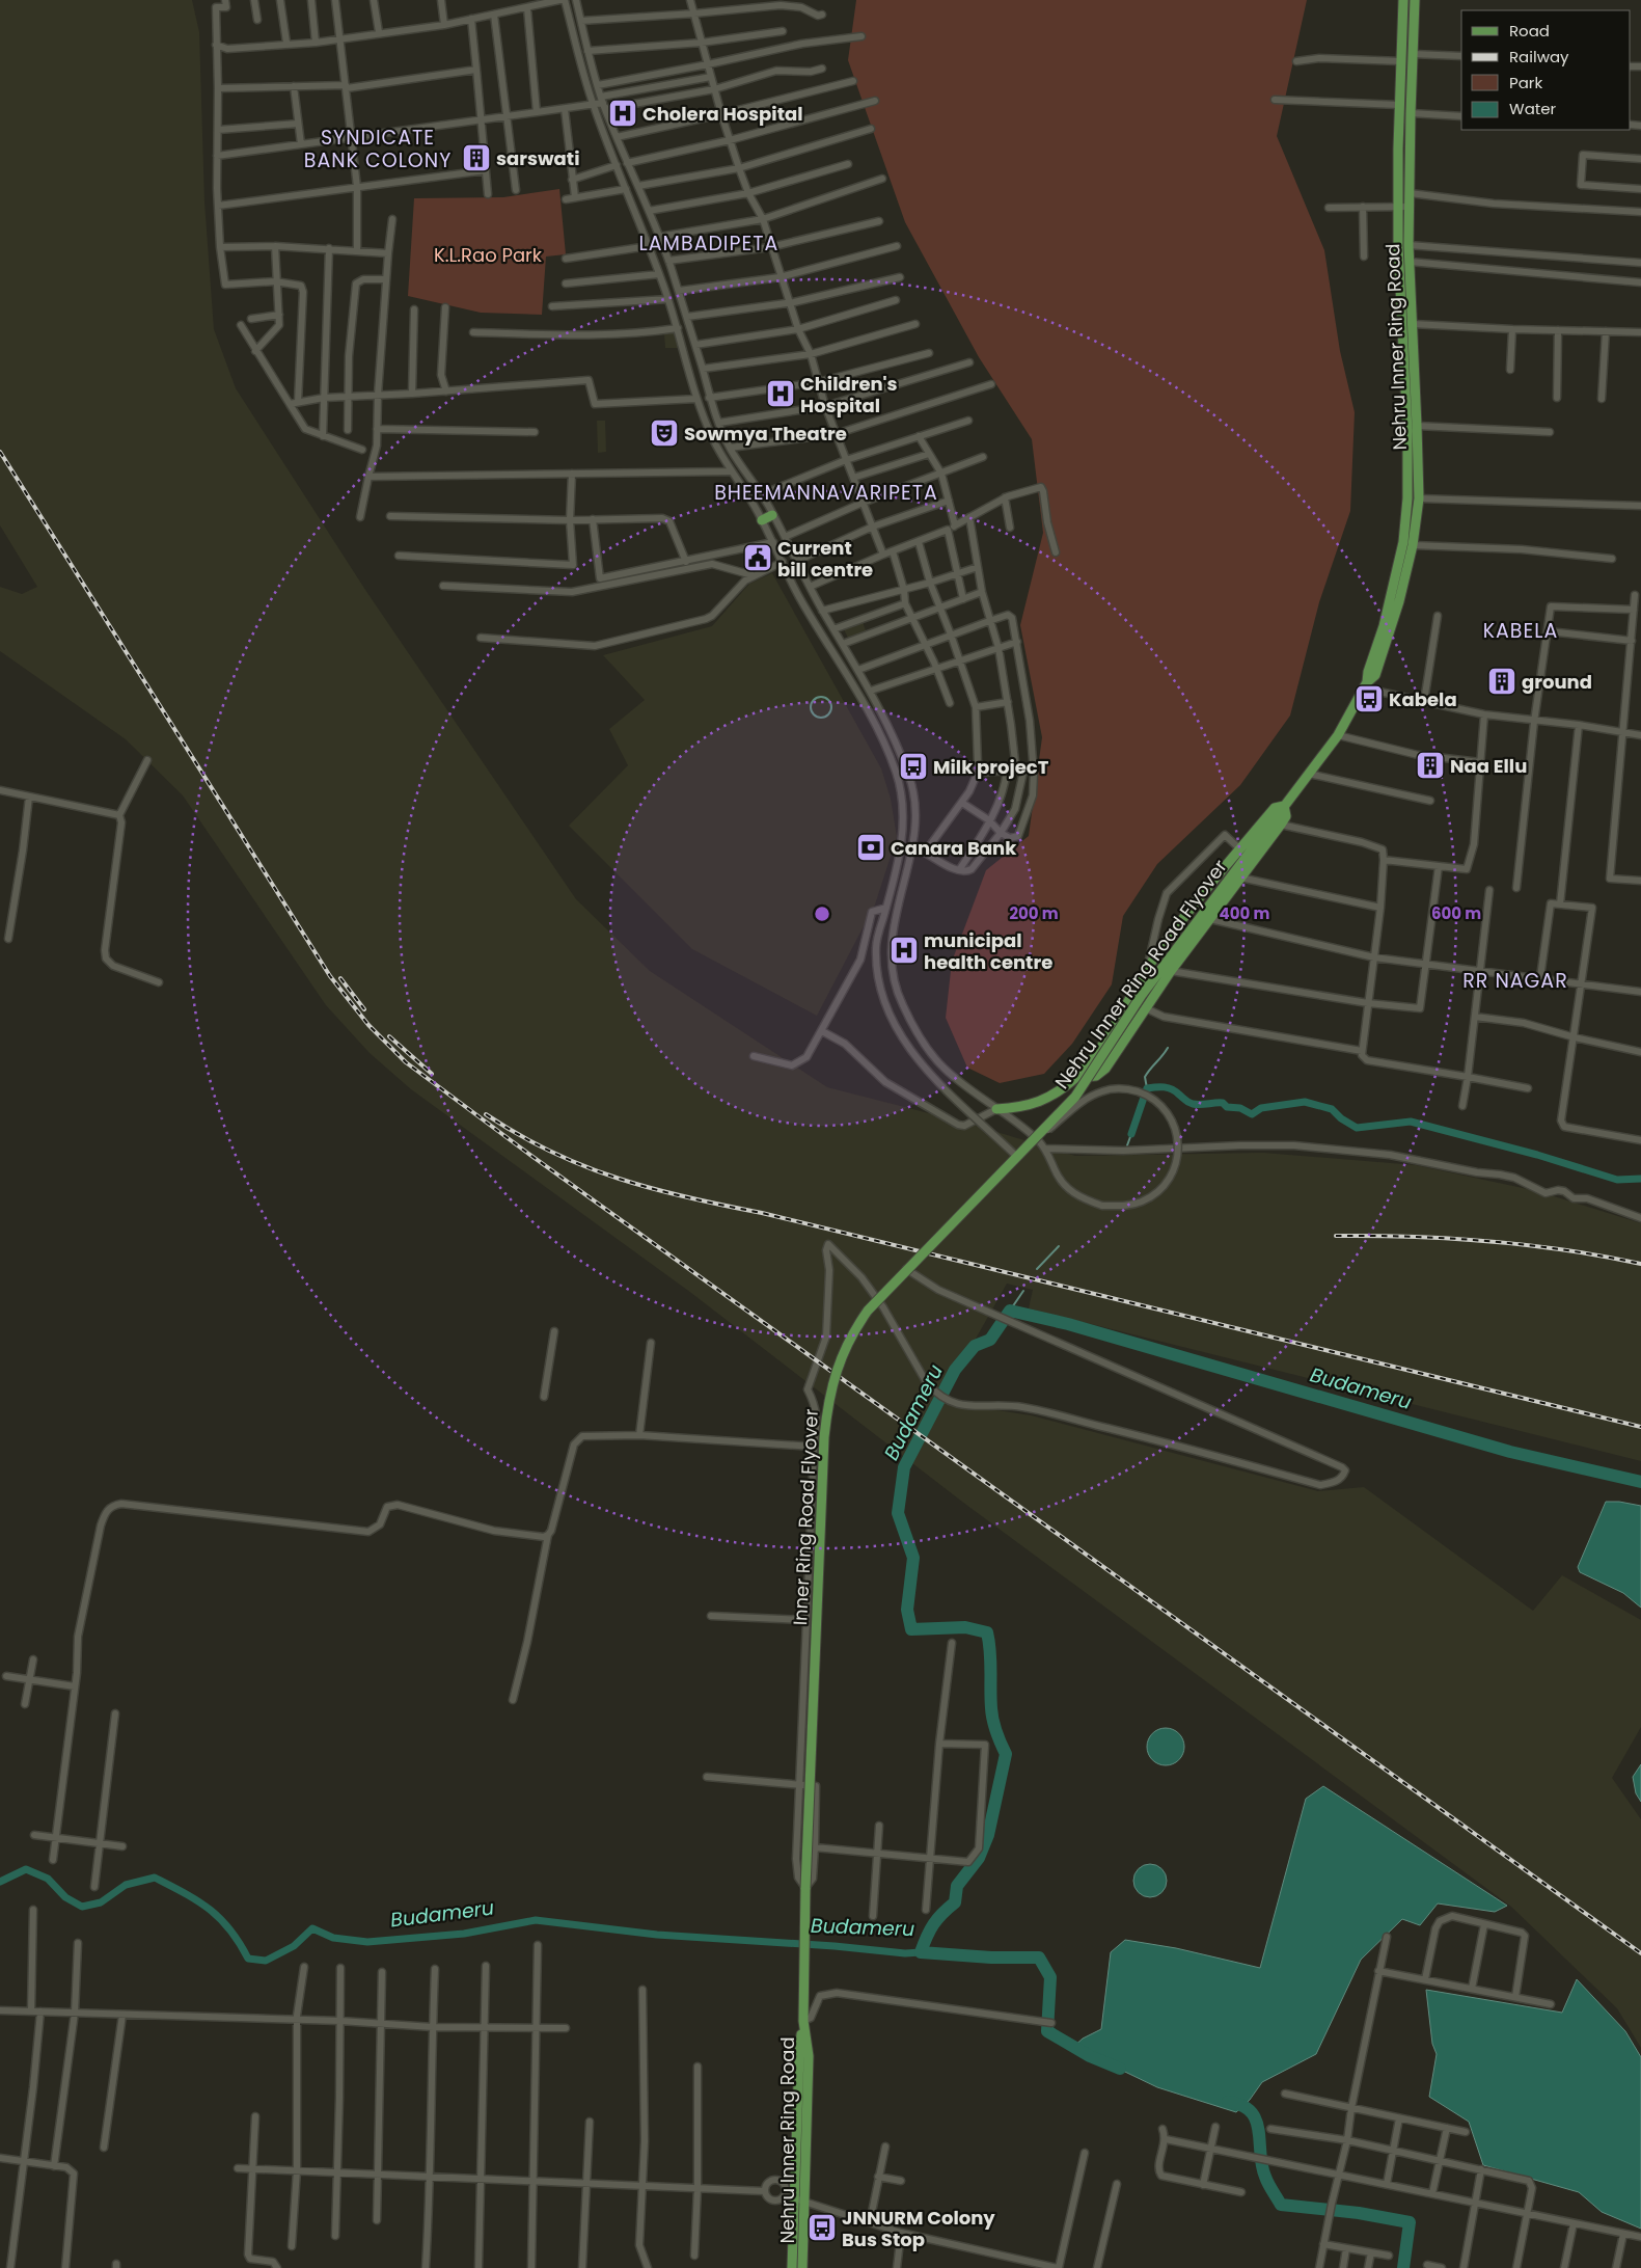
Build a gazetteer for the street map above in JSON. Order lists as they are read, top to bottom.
{
  "streets": {
    "main road": ["Nehru Inner Ring Road", "Nehru Inner Ring Road Flyover", "Inner Ring Road Flyover"]
  },
  "crossings": [
    ["Nehru Inner Ring Road", "Inner Ring Road Flyover"],
    ["Nehru Inner Ring Road Flyover", "Inner Ring Road Flyover"]
  ],
  "districts": [
    "SYNDICATE BANK COLONY",
    "LAMBADIPETA",
    "BHEEMANNAVARIPETA",
    "KABELA",
    "RR NAGAR"
  ],
  "water": ["Budameru"],
  "parks": ["K.L.Rao Park"],
  "places": {
    "hospital": ["Cholera Hospital", "Children's Hospital", "municipal health centre"],
    "building": ["sarswati", "ground", "Naa Ellu"],
    "theatre": ["Sowmya Theatre"],
    "public building": ["Current bill centre"],
    "bus stop": ["Kabela", "Milk projecT", "JNNURM Colony Bus Stop"],
    "bank": ["Canara Bank"]
  },
  "legend": [
    "Road",
    "Railway",
    "Park",
    "Water"
  ],
  "rings": ["200 m", "400 m", "600 m"]
}
